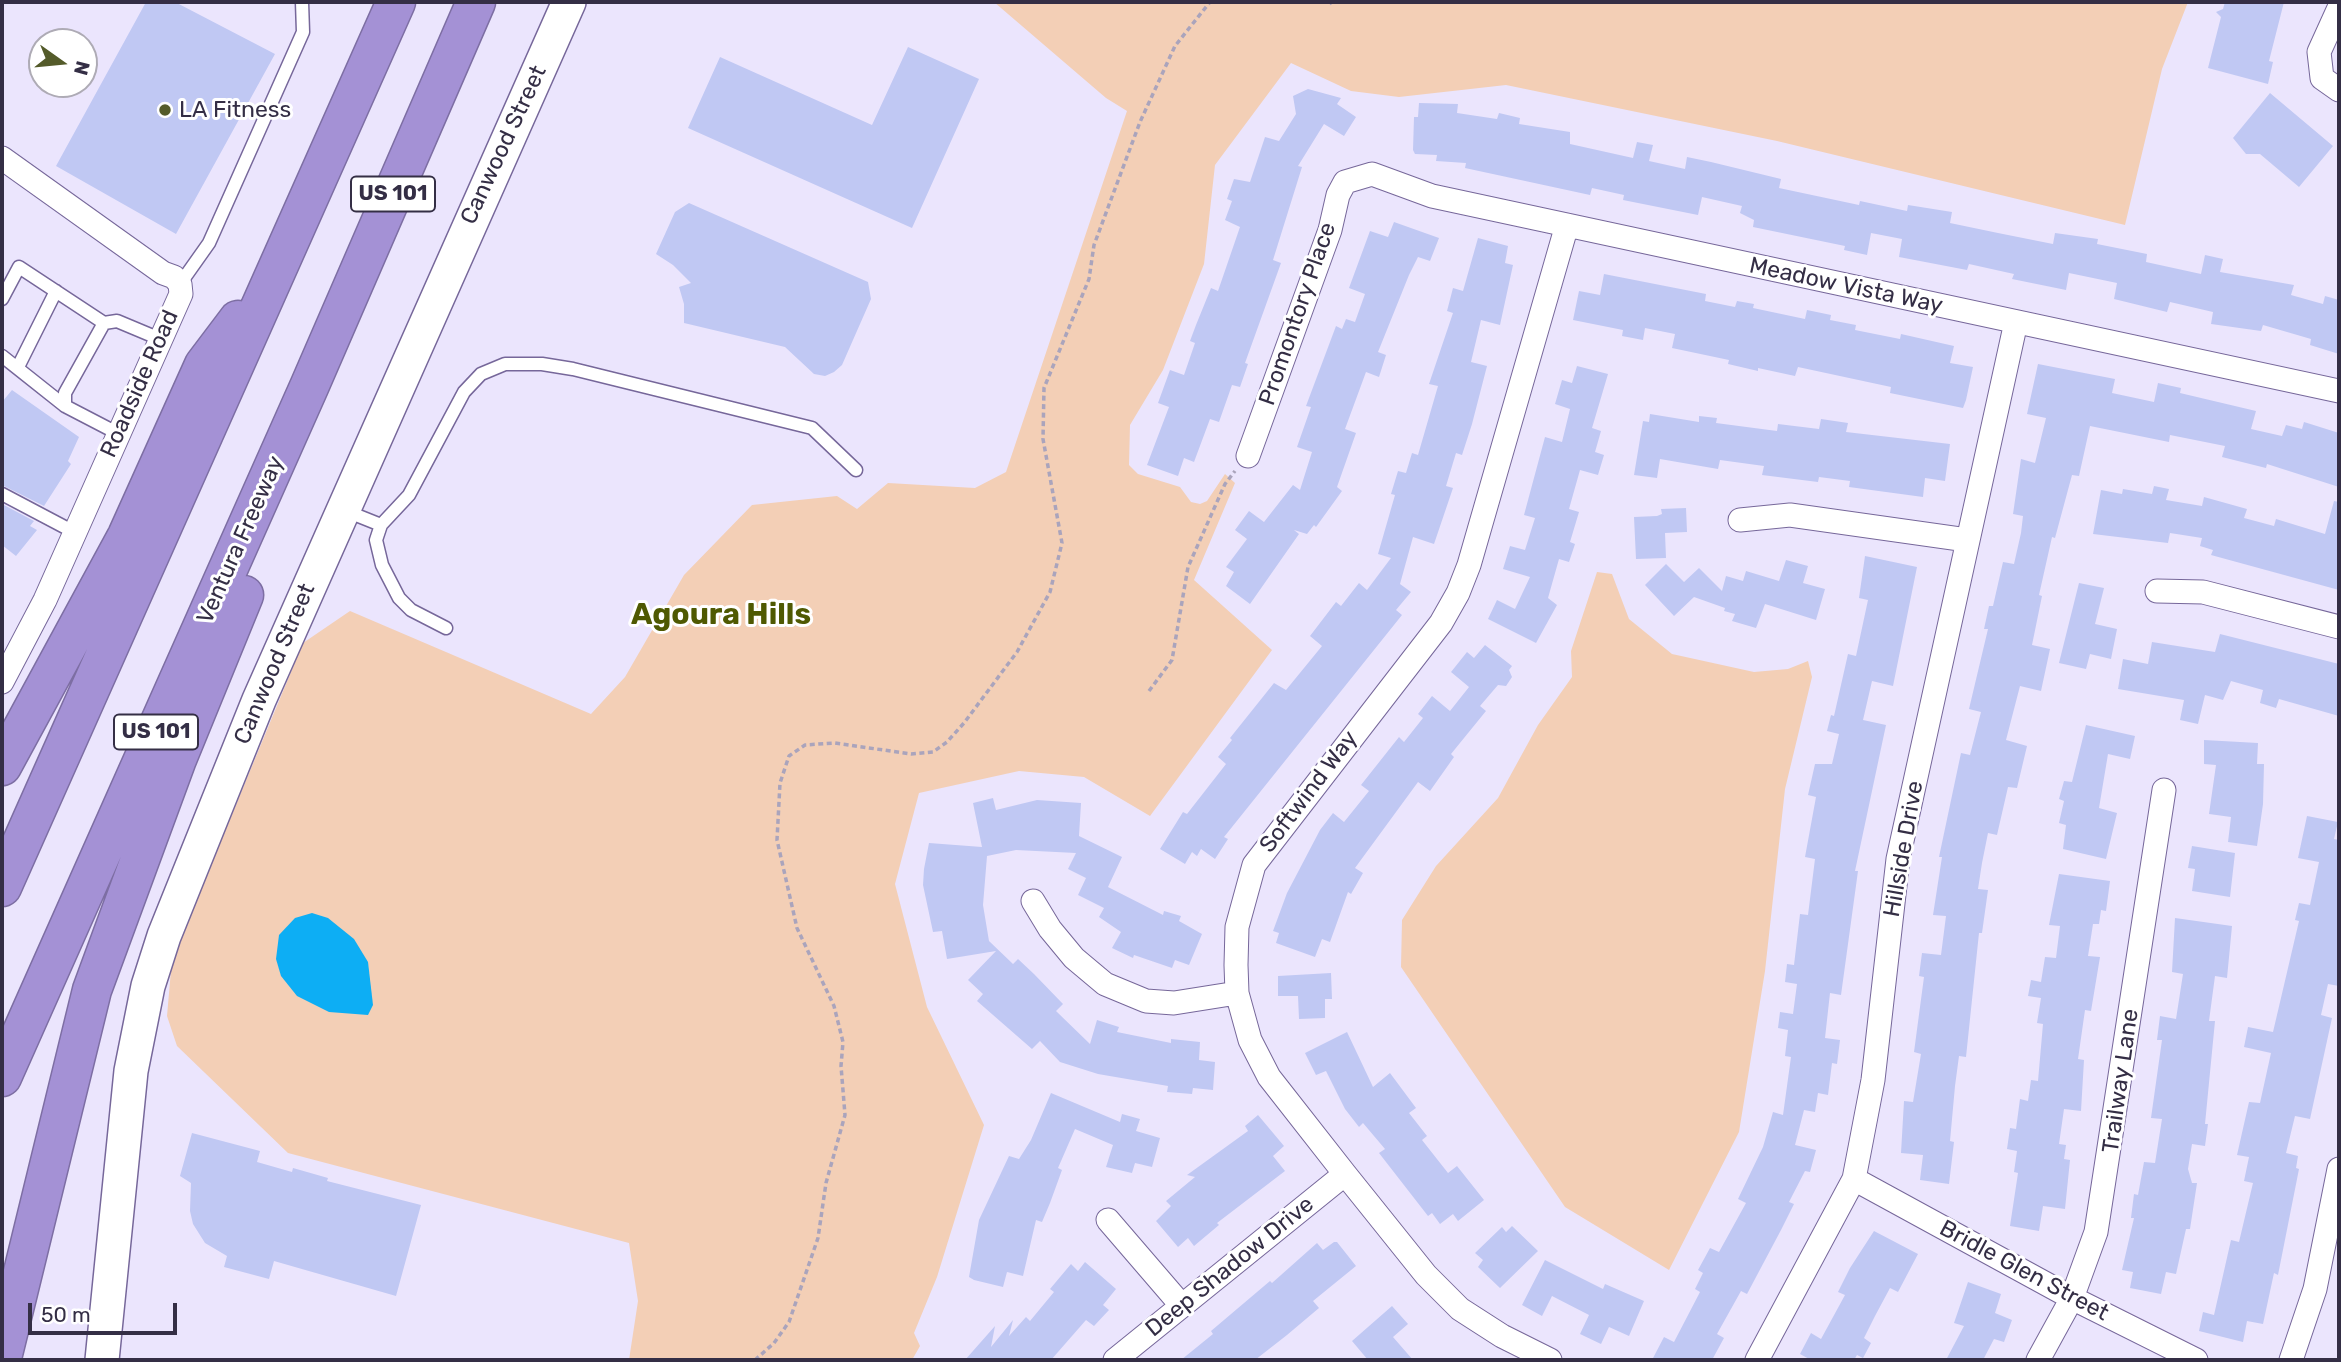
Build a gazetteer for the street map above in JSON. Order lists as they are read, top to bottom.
{
  "streets": {
    "highway": ["US 101", "Ventura Freeway"],
    "street": [
      "Canwood Street",
      "Meadow Vista Way",
      "Promontory Place",
      "Roadside Road",
      "Softwind Way",
      "Hillside Drive",
      "Trailway Lane",
      "Deep Shadow Drive",
      "Bridle Glen Street"
    ]
  },
  "crossings": [
    ["Meadow Vista Way", "Promontory Place"],
    ["Meadow Vista Way", "Softwind Way"],
    ["Meadow Vista Way", "Hillside Drive"],
    ["Softwind Way", "Deep Shadow Drive"],
    ["Hillside Drive", "Bridle Glen Street"],
    ["Trailway Lane", "Bridle Glen Street"]
  ],
  "districts": ["Agoura Hills"],
  "places": ["LA Fitness"],
  "scale_bar": "50 m",
  "north": "right"
}
